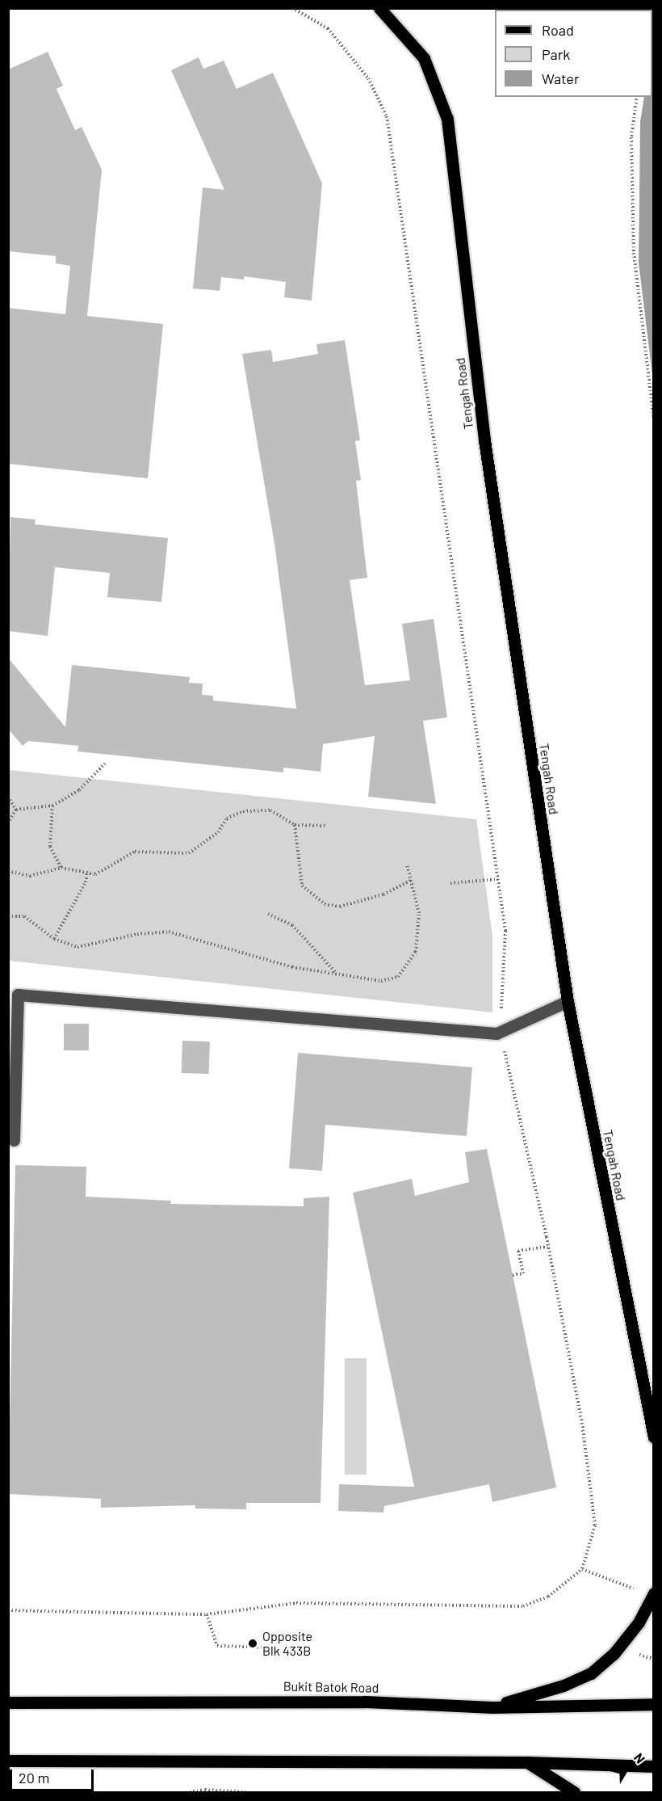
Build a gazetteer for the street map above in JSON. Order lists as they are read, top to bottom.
{
  "streets": {
    "main road": ["Tengah Road", "Bukit Batok Road"]
  },
  "places": ["Opposite Blk 433B"],
  "legend": ["Road", "Park", "Water"],
  "scale_bar": "20 m",
  "north": "top right"
}
